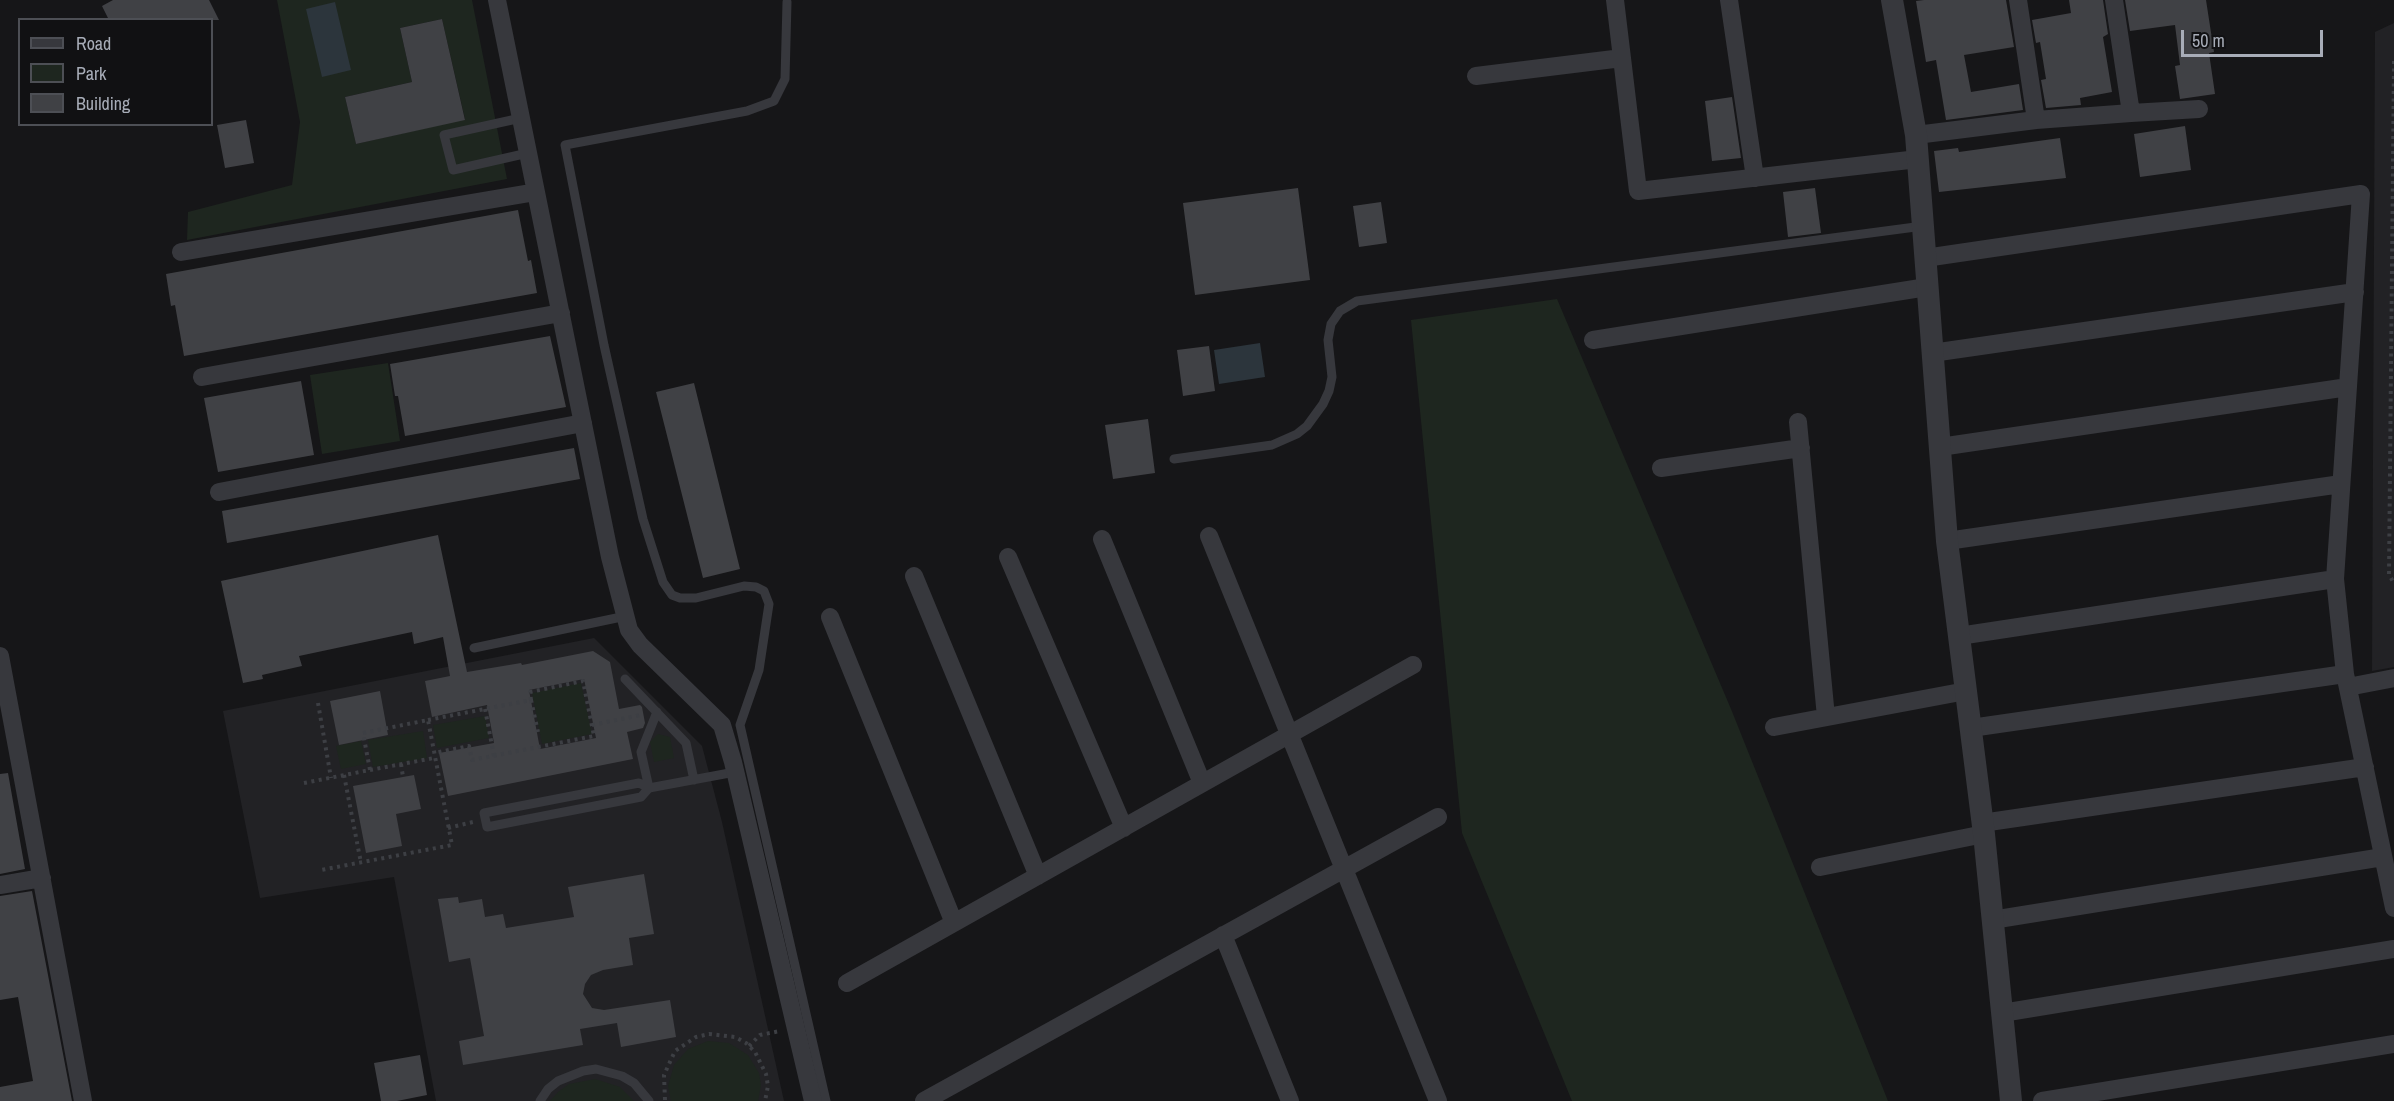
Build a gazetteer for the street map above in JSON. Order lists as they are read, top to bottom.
{
  "legend": ["Road", "Park", "Building"],
  "scale_bar": "50 m"
}
